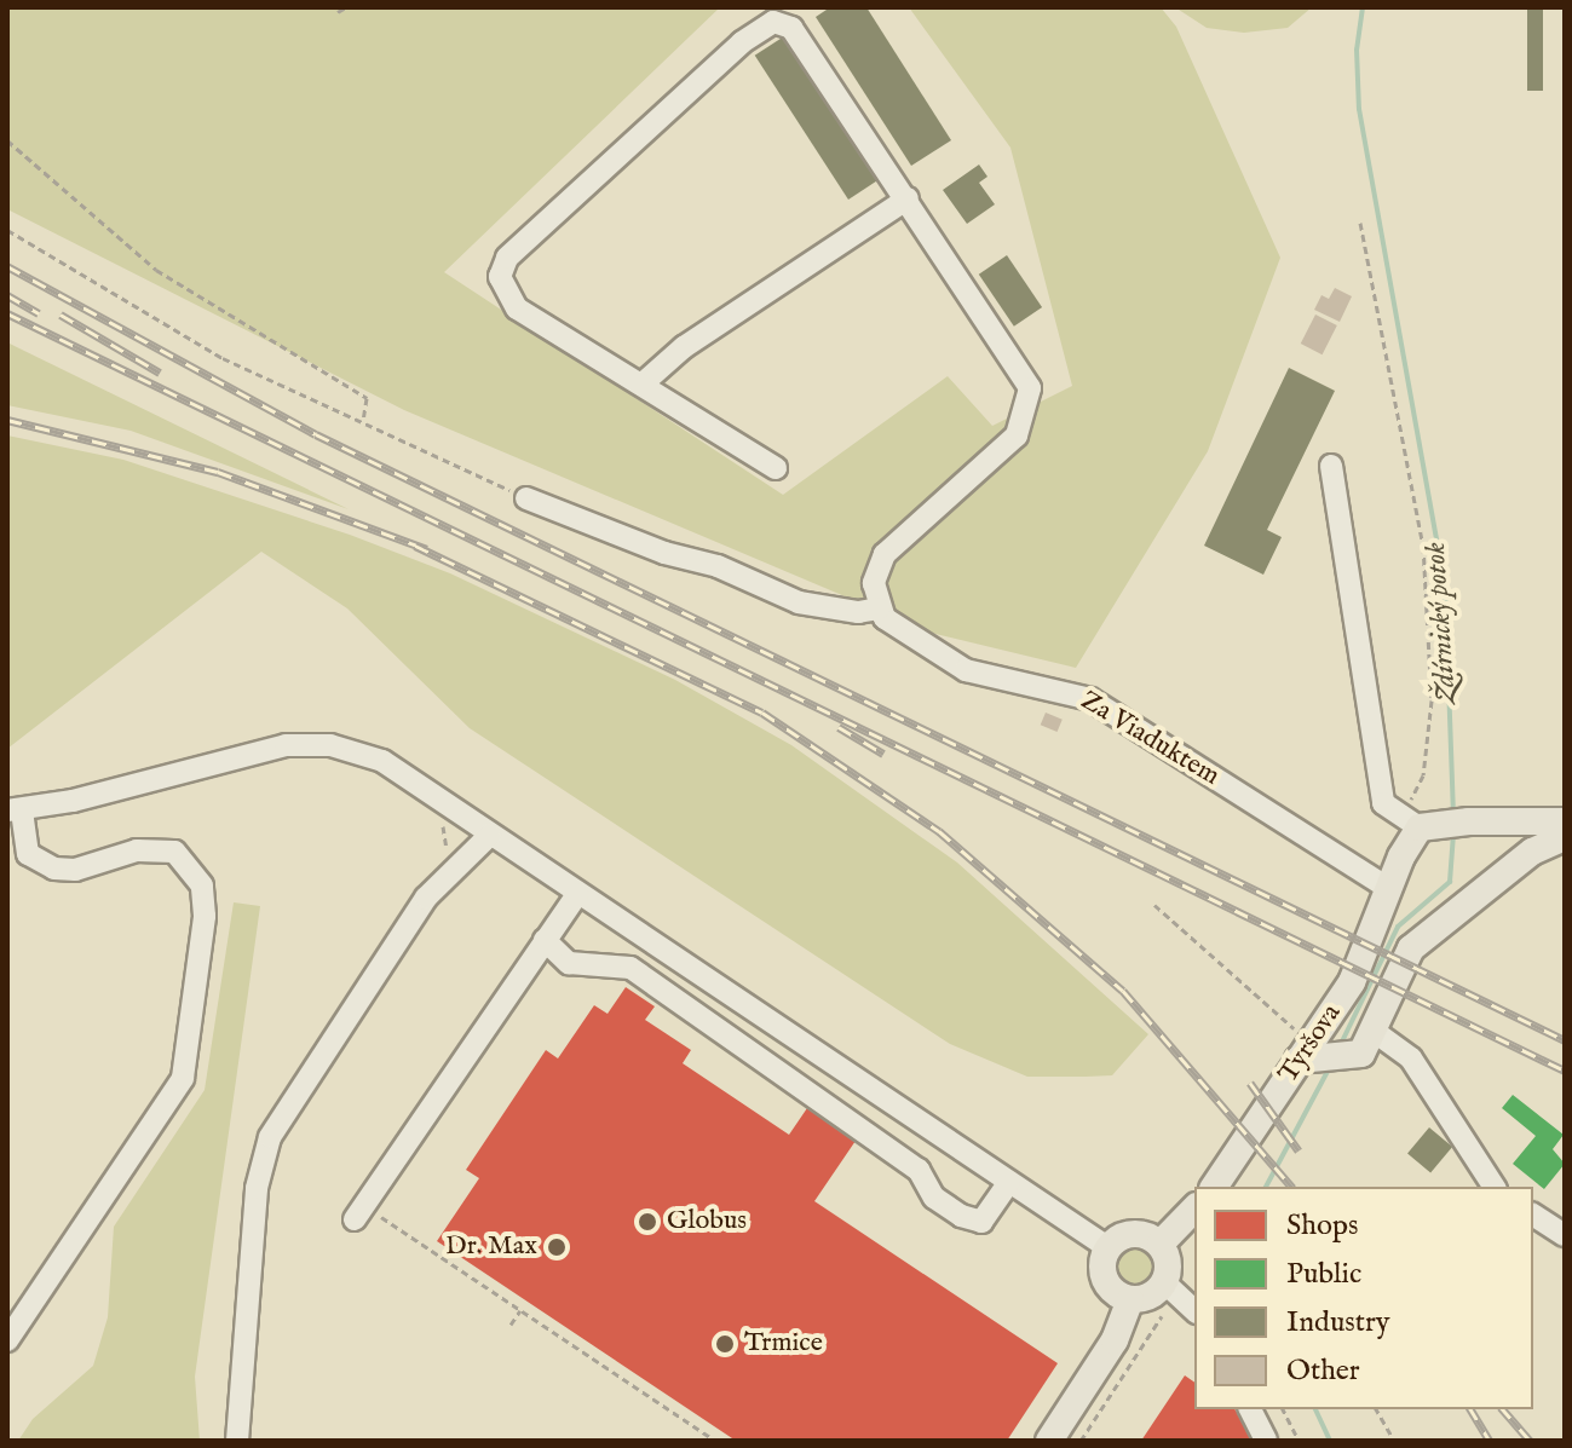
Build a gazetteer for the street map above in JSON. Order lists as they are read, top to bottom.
{
  "streets": {
    "main road": ["Tyršova"],
    "street": ["Za Viaduktem"]
  },
  "crossings": [
    ["Za Viaduktem", "Tyršova"]
  ],
  "water": ["Ždírnický potok"],
  "places": ["Globus", "Dr. Max", "Trmice"],
  "legend": [
    "Shops",
    "Public",
    "Industry",
    "Other"
  ]
}
